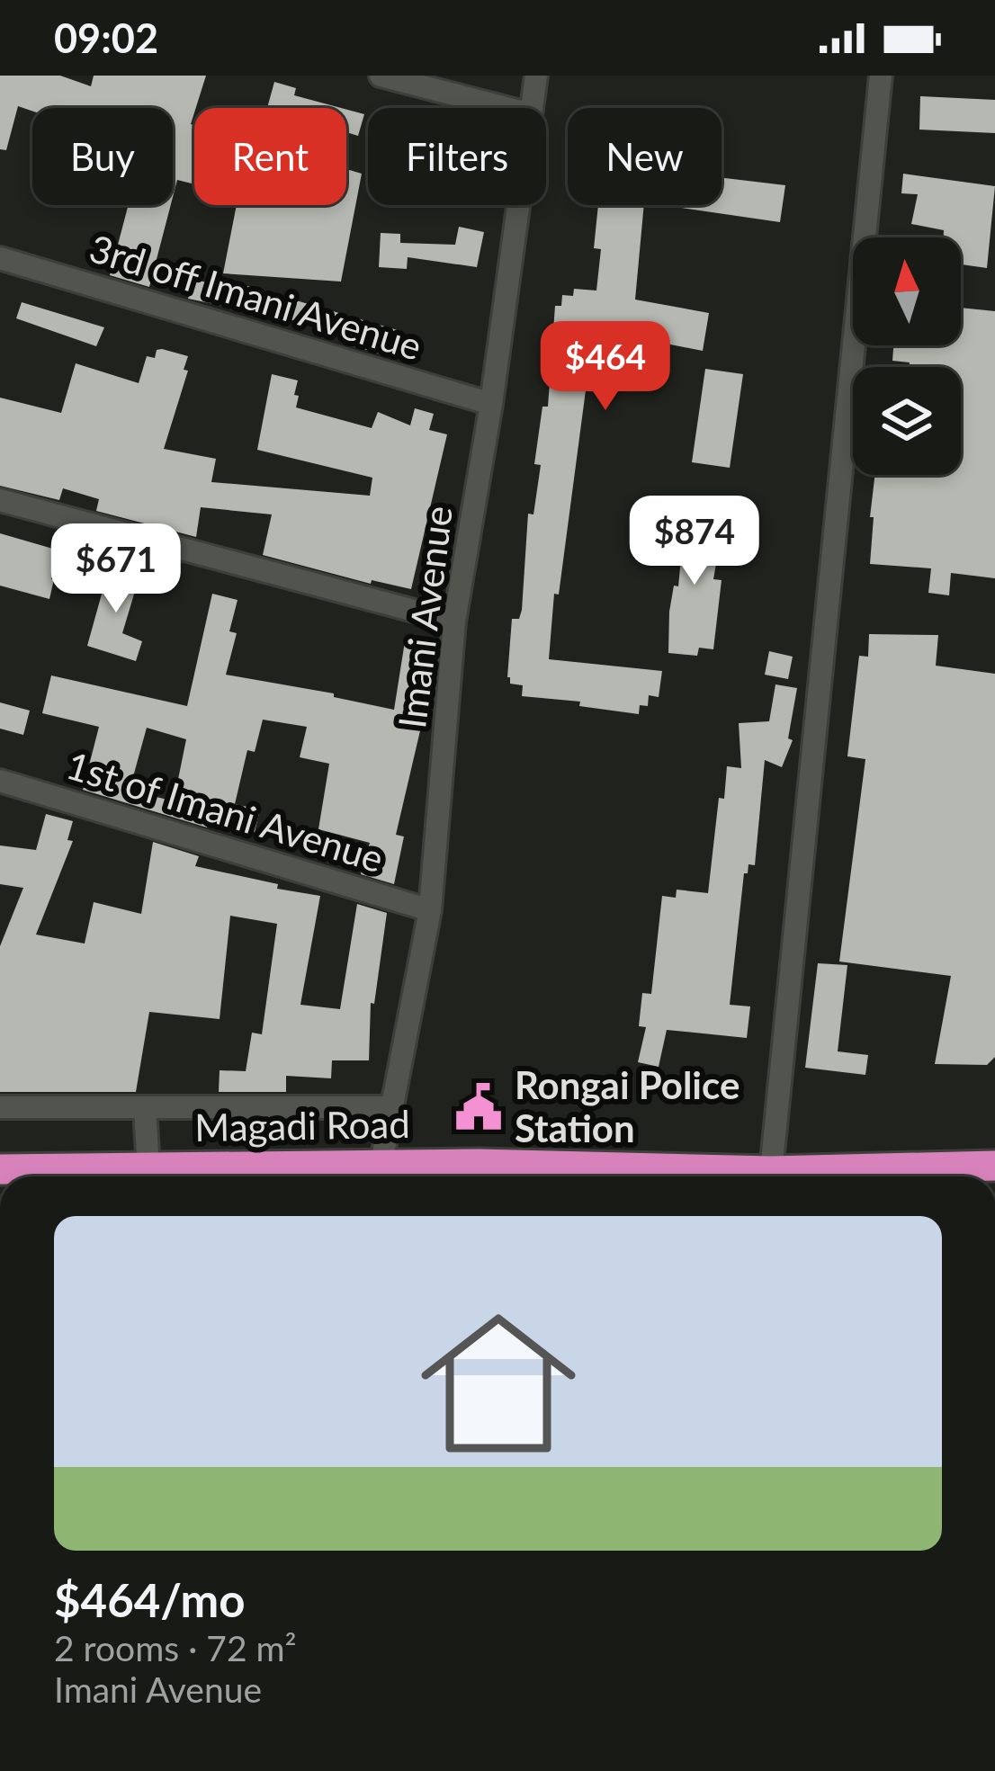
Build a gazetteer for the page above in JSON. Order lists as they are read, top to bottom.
{
  "streets": {
    "highway": ["Magadi Road"],
    "street": ["3rd off Imani Avenue", "Imani Avenue", "1st of Imani Avenue"]
  },
  "crossings": [
    ["3rd off Imani Avenue", "Imani Avenue"],
    ["Imani Avenue", "1st of Imani Avenue"],
    ["Imani Avenue", "Magadi Road"]
  ],
  "places": {
    "public building": ["Rongai Police Station"]
  },
  "north": "top",
  "page": {
    "status": "09:02",
    "chip": [
      "Buy",
      "Rent",
      "Filters",
      "New"
    ],
    "price": ["$464", "$874", "$671"],
    "list": [
      {
        "name": "$464/mo",
        "note": "2 rooms · 72 m² · Imani Avenue"
      }
    ]
  }
}
